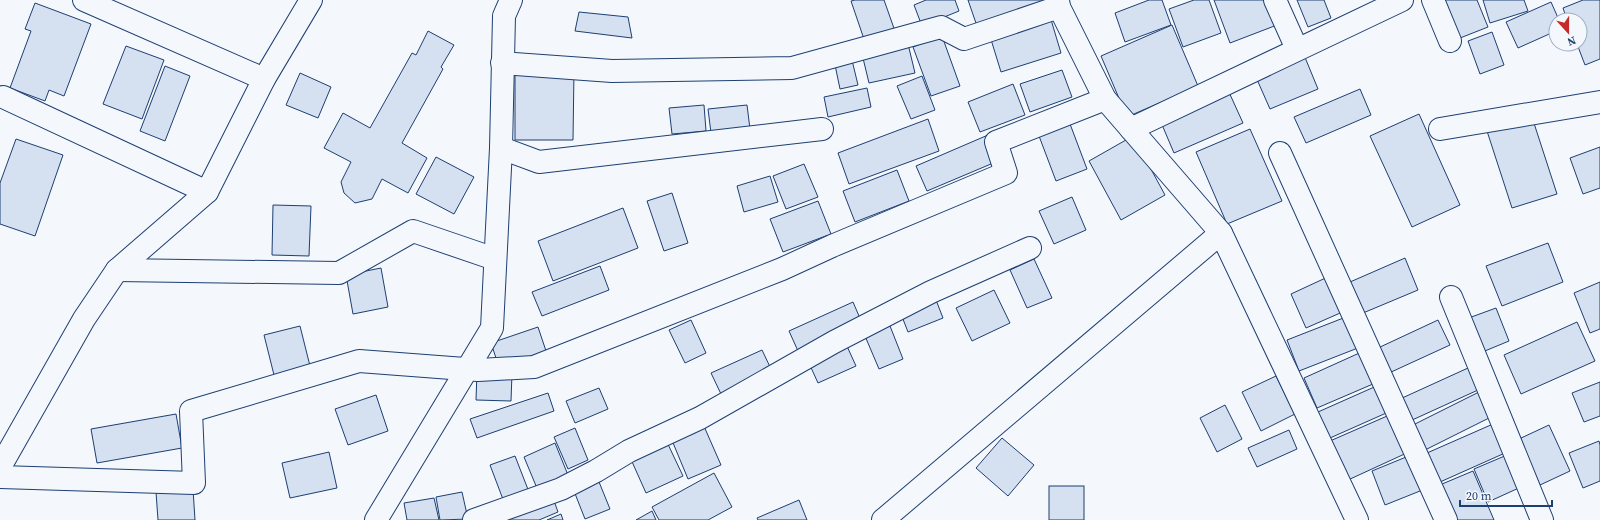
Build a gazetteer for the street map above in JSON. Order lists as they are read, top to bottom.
{
  "scale_bar": "20 m",
  "north": "bottom"
}
